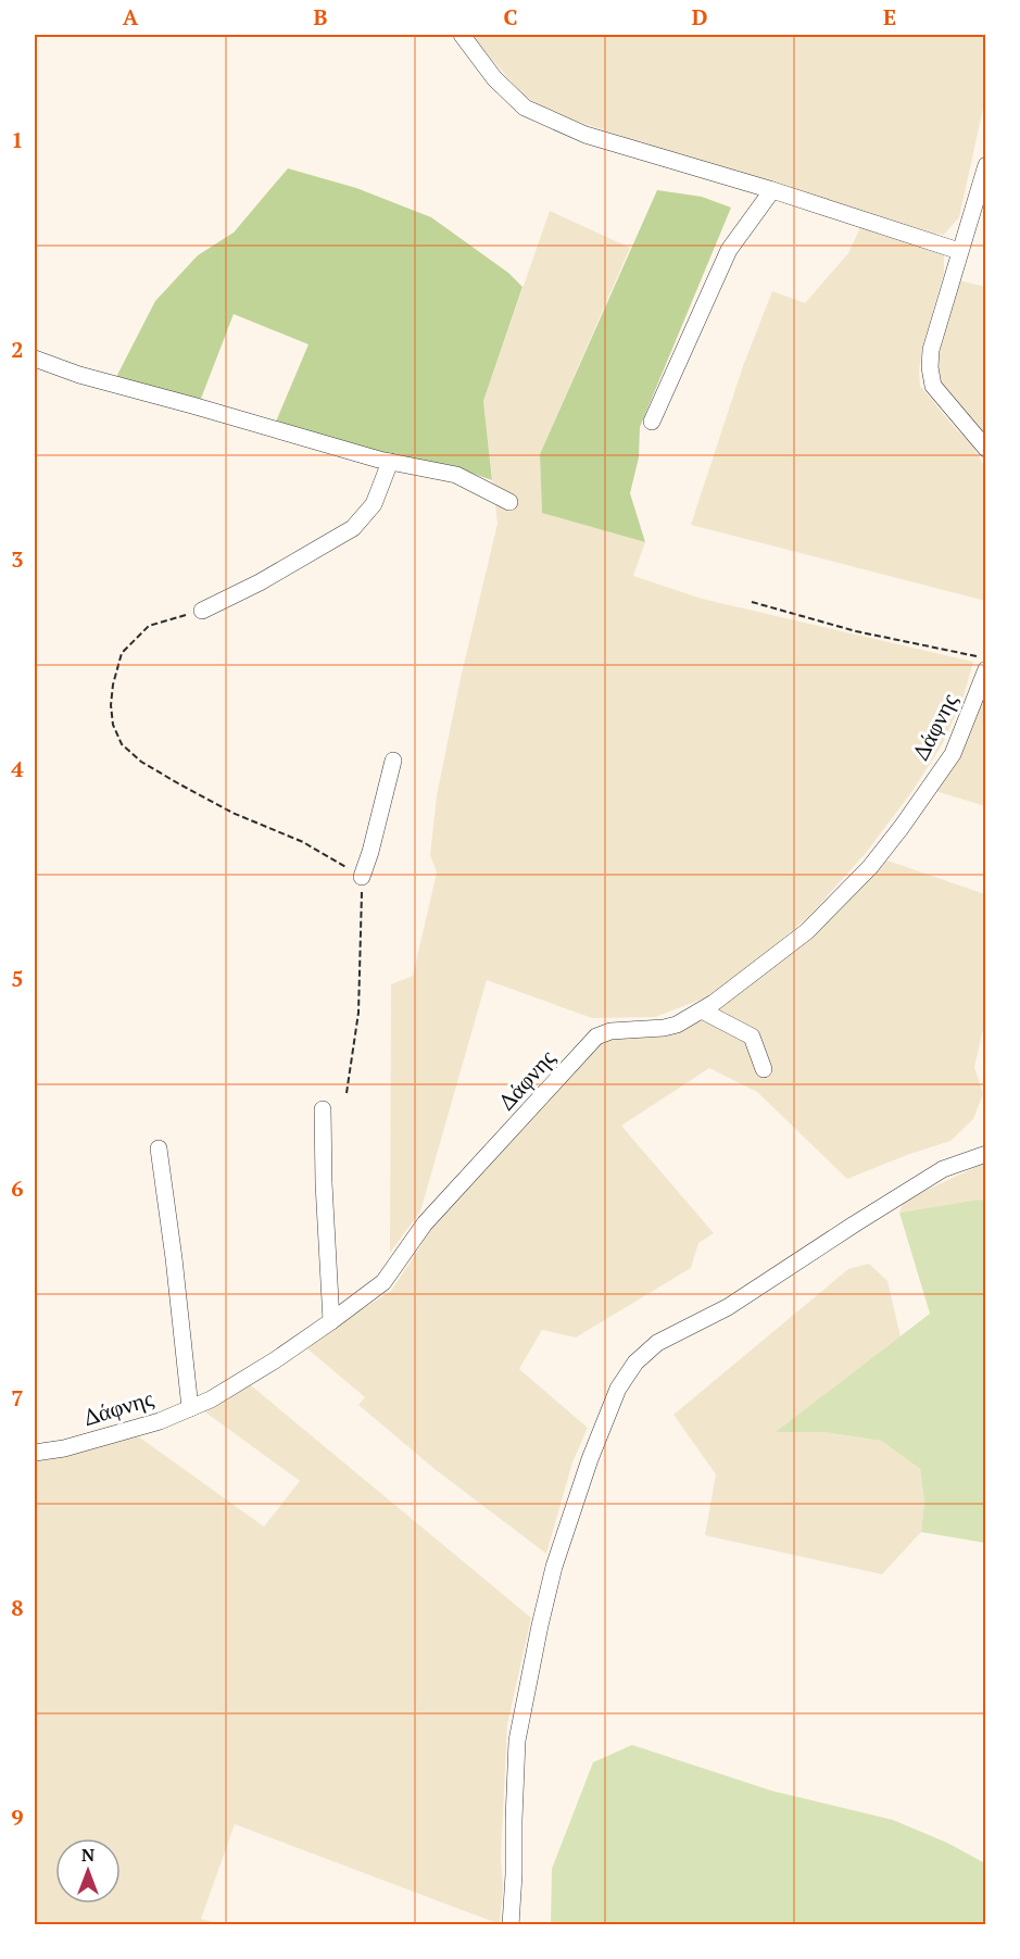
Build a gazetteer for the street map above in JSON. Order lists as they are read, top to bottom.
{
  "streets": {
    "street": ["Δάφνης"]
  },
  "north": "top",
  "grid": {
    "columns": [
      "A",
      "B",
      "C",
      "D",
      "E"
    ],
    "rows": [
      "1",
      "2",
      "3",
      "4",
      "5",
      "6",
      "7",
      "8",
      "9"
    ]
  }
}
